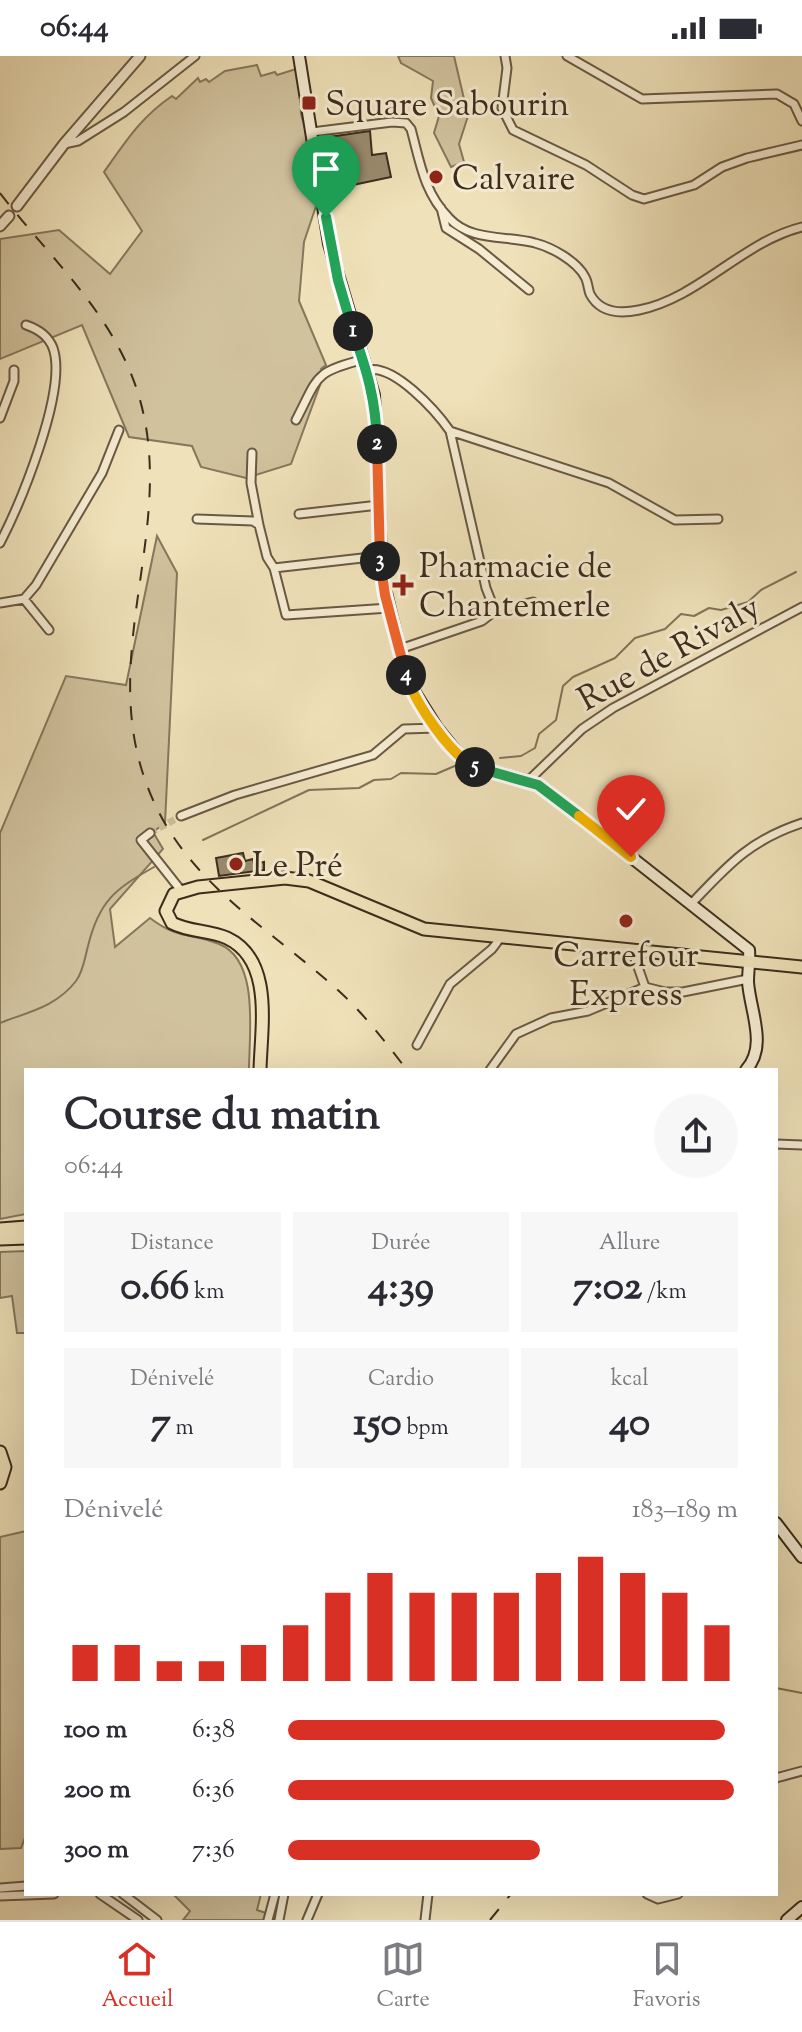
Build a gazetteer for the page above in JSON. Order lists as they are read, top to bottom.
{
  "streets": {
    "street": ["Rue de Rivaly"]
  },
  "places": {
    "transit": ["Square Sabourin"],
    "other": ["Calvaire", "Le Pré", "Carrefour Express"],
    "health": ["Pharmacie de Chantemerle"]
  },
  "page": {
    "status": "06:44",
    "pins": [
      "1",
      "2",
      "3",
      "4",
      "5"
    ],
    "heading": ["Course du matin", "06:44"],
    "stats": [
      ["Distance", "0.66 km"],
      ["Durée", "4:39"],
      ["Allure", "7:02 /km"],
      ["Dénivelé", "7 m"],
      ["Cardio", "150 bpm"],
      ["kcal", "40"]
    ],
    "chart": ["Dénivelé", "183–189 m"],
    "list": [
      {
        "name": "100 m",
        "note": "6:38"
      },
      {
        "name": "200 m",
        "note": "6:36"
      },
      {
        "name": "300 m",
        "note": "7:36"
      }
    ],
    "tabs": ["Accueil", "Carte", "Favoris"]
  }
}
